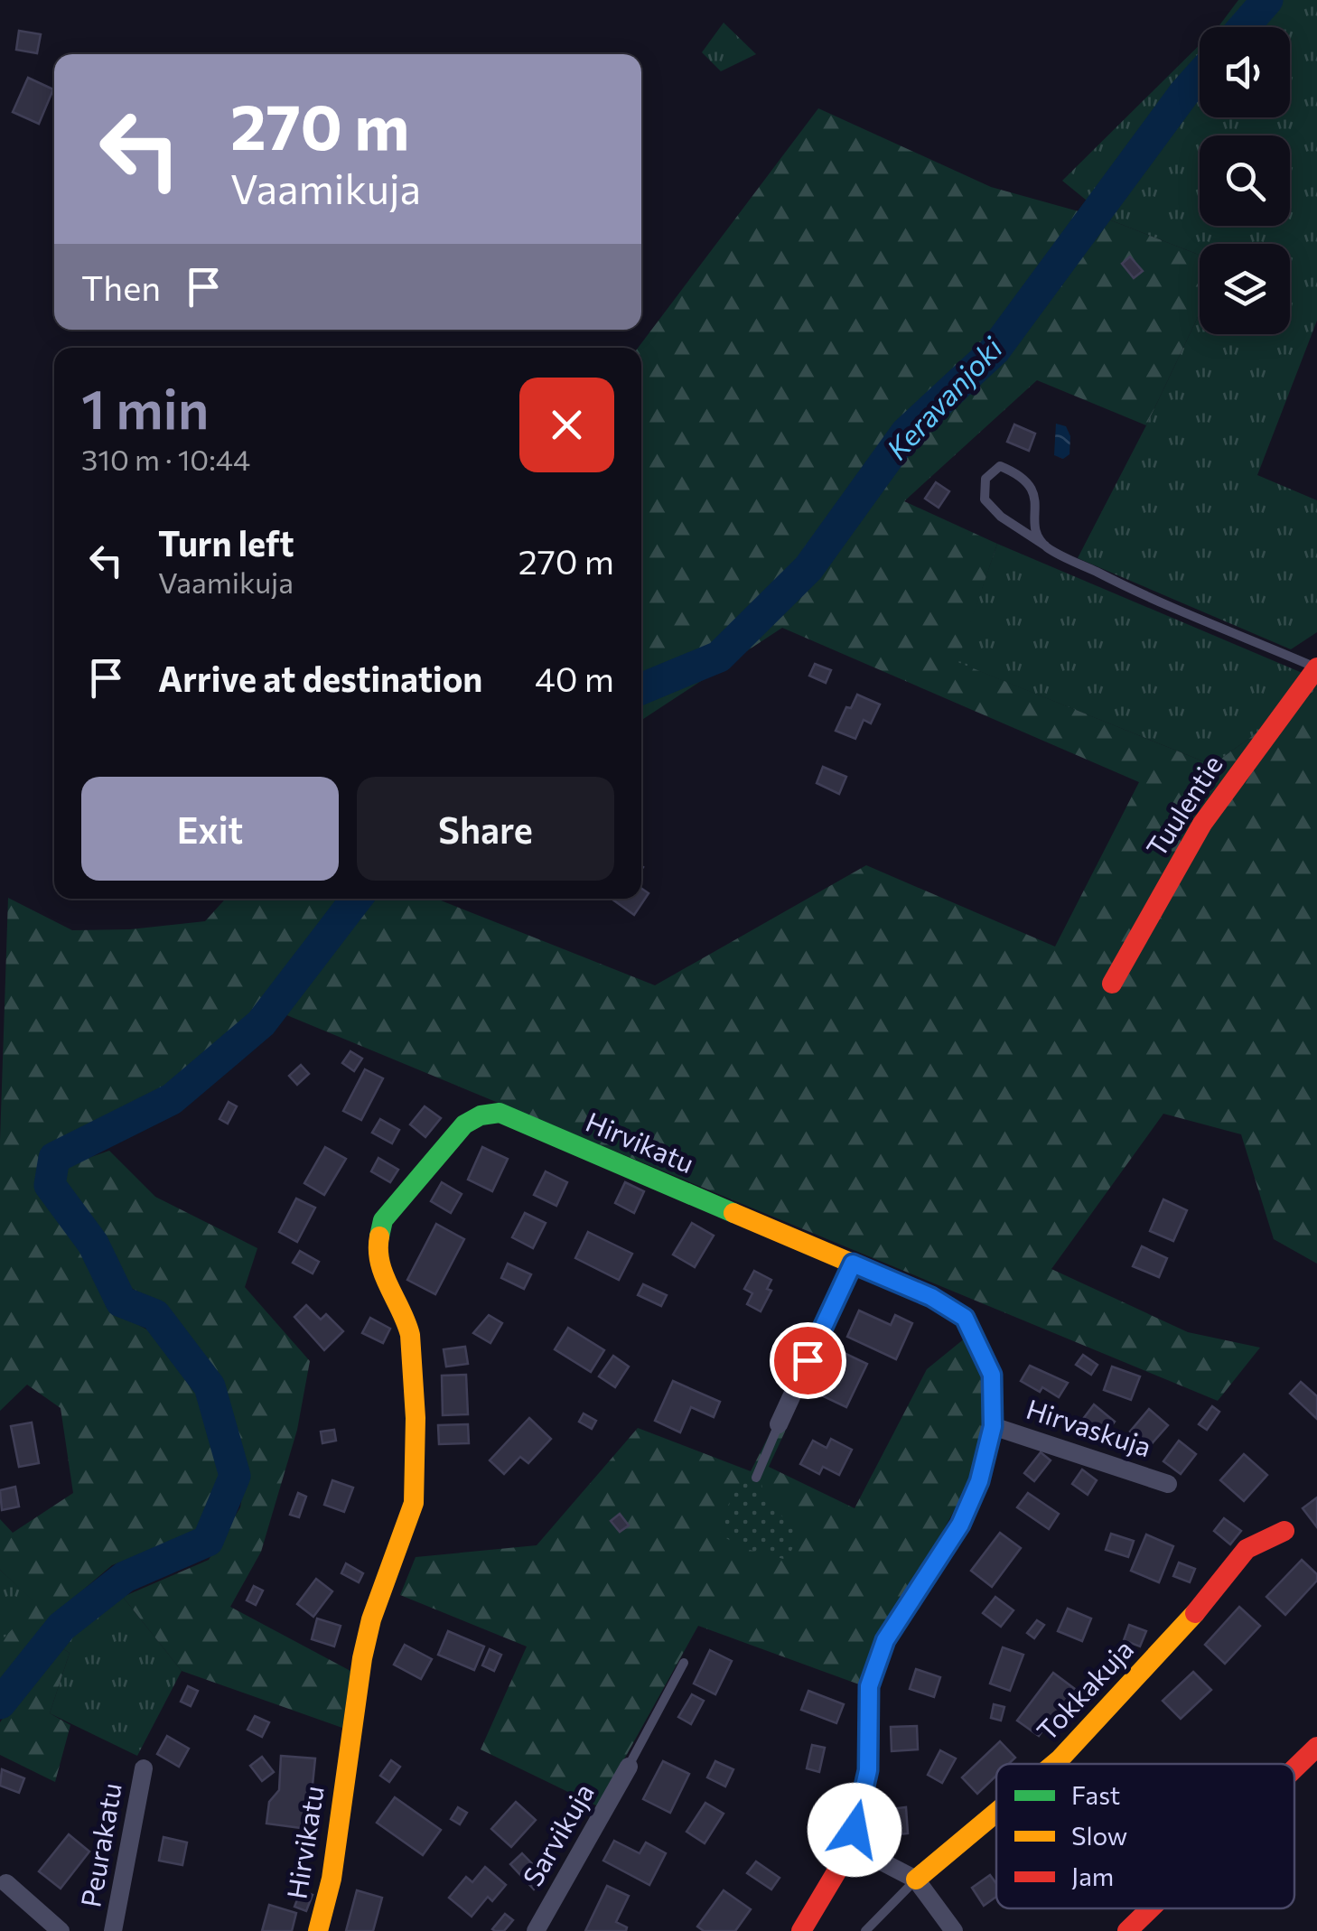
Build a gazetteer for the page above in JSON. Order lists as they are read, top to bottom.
{
  "streets": {
    "street": [
      "Tuulentie",
      "Hirvikatu",
      "Hirvaskuja",
      "Tokkakuja",
      "Sarvikuja",
      "Peurakatu"
    ]
  },
  "crossings": [
    ["Hirvikatu", "Hirvaskuja"]
  ],
  "water": ["Keravanjoki"],
  "legend": ["Fast", "Slow", "Jam"],
  "page": {
    "turn": ["270 m", "Vaamikuja"],
    "then": "Then",
    "heading": ["1 min", "310 m · 10:44"],
    "list": [
      {
        "name": "Turn left",
        "note": "Vaamikuja",
        "value": "270 m"
      },
      {
        "name": "Arrive at destination",
        "value": "40 m"
      }
    ],
    "buttons": ["Exit", "Share"]
  }
}
